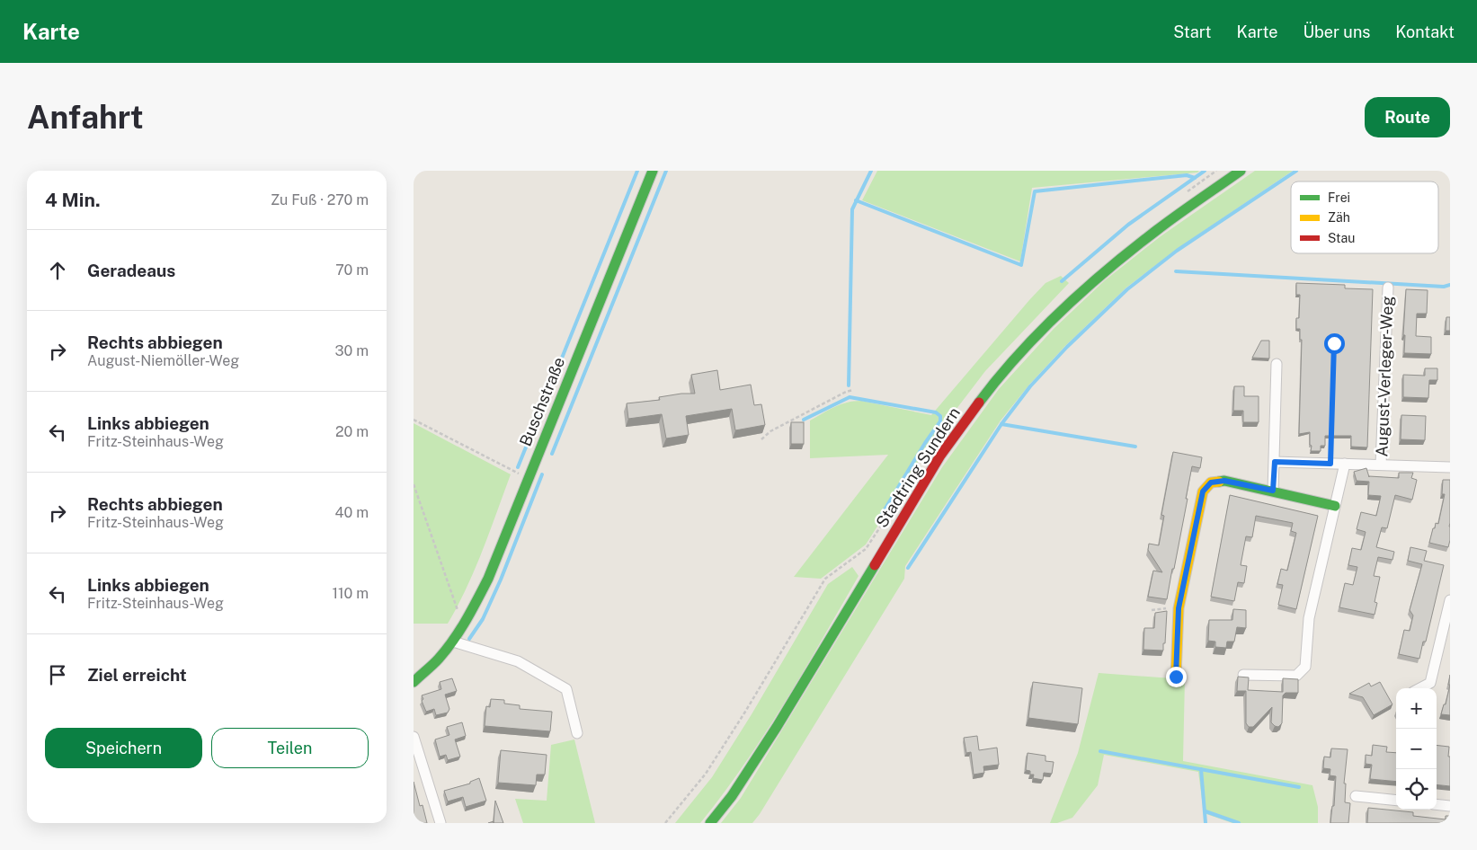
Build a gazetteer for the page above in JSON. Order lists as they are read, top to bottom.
{
  "streets": {
    "street": ["August-Verleger-Weg", "Buschstraße", "Stadtring Sundern"]
  },
  "legend": ["Frei", "Zäh", "Stau"],
  "page": {
    "header": "Karte",
    "nav": [
      "Start",
      "Karte",
      "Über uns",
      "Kontakt"
    ],
    "buttons": [
      "Route",
      ["Speichern", "Teilen"]
    ],
    "title": "Anfahrt",
    "heading": ["4 Min.", "Zu Fuß · 270 m"],
    "list": [
      ["Geradeaus", "70 m"],
      ["Rechts abbiegen", "August-Niemöller-Weg", "30 m"],
      ["Links abbiegen", "Fritz-Steinhaus-Weg", "20 m"],
      ["Rechts abbiegen", "Fritz-Steinhaus-Weg", "40 m"],
      ["Links abbiegen", "Fritz-Steinhaus-Weg", "110 m"],
      "Ziel erreicht"
    ],
    "map_buttons": ["+", "−"]
  }
}
